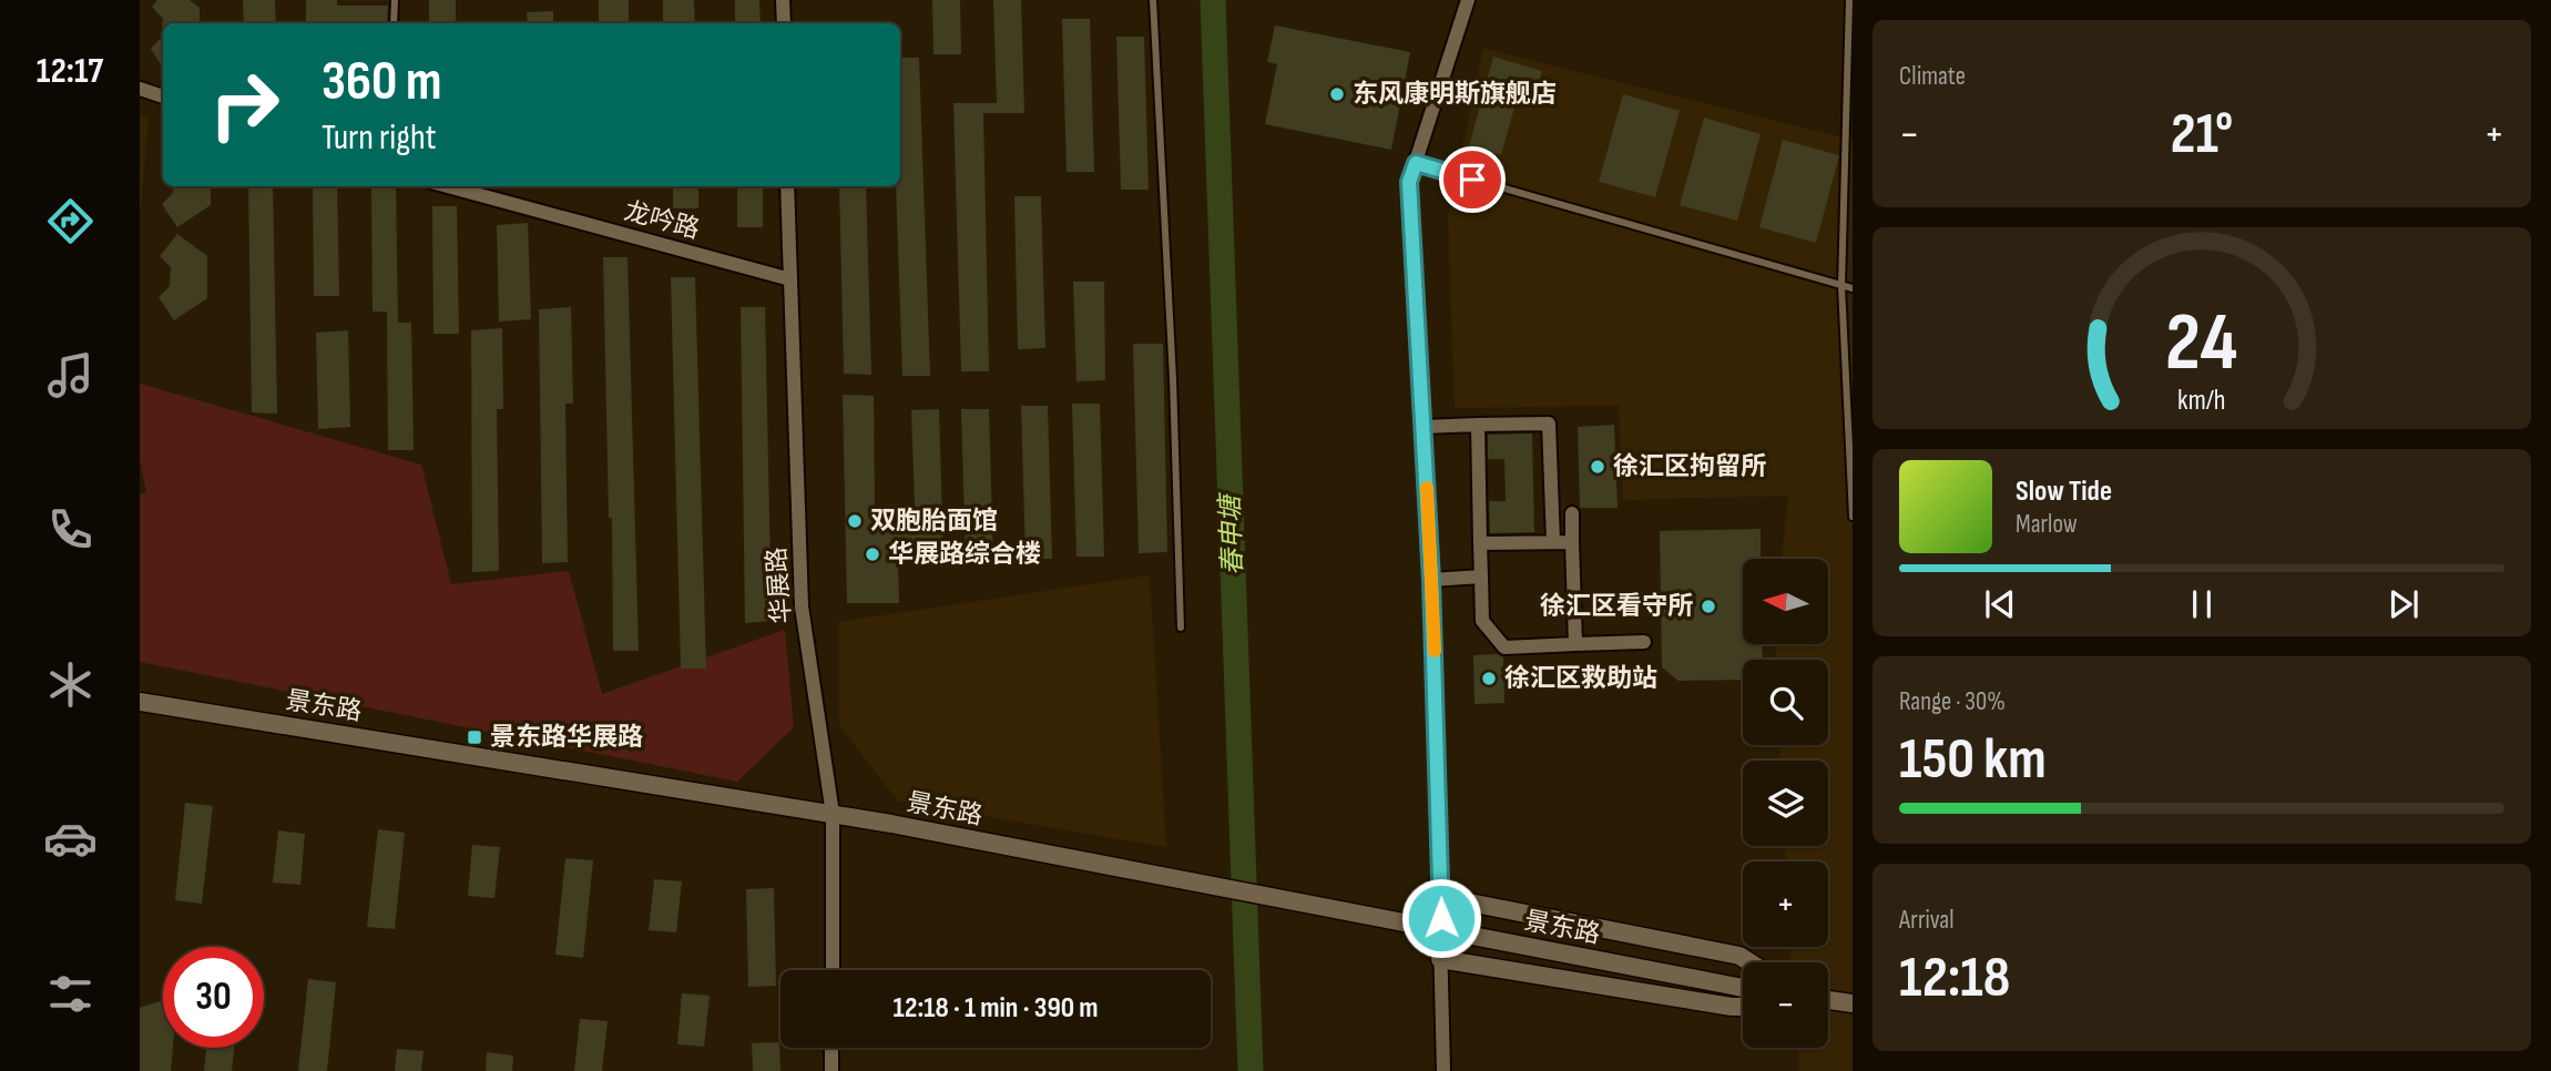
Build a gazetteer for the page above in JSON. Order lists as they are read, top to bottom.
{
  "streets": {
    "street": ["龙吟路", "华展路", "景东路"]
  },
  "crossings": [
    ["龙吟路", "华展路"],
    ["华展路", "景东路"]
  ],
  "water": ["春申塘"],
  "places": {
    "other": [
      "东风康明斯旗舰店",
      "徐汇区拘留所",
      "双胞胎面馆",
      "华展路综合楼",
      "徐汇区看守所",
      "徐汇区救助站"
    ],
    "transit": ["景东路华展路"]
  },
  "north": "left",
  "page": {
    "tabs": "12:17",
    "tile": [
      "Climate",
      ["Range · 30%", "150 km"],
      ["Arrival", "12:18"]
    ],
    "turn": ["360 m", "Turn right"],
    "heat": ["−", "21°", "+"],
    "song": ["Slow Tide", "Marlow"],
    "map_buttons": ["+", "−"],
    "limit": "30",
    "trip": "12:18 · 1 min · 390 m",
    "gauge": ["24", "km/h"]
  }
}
